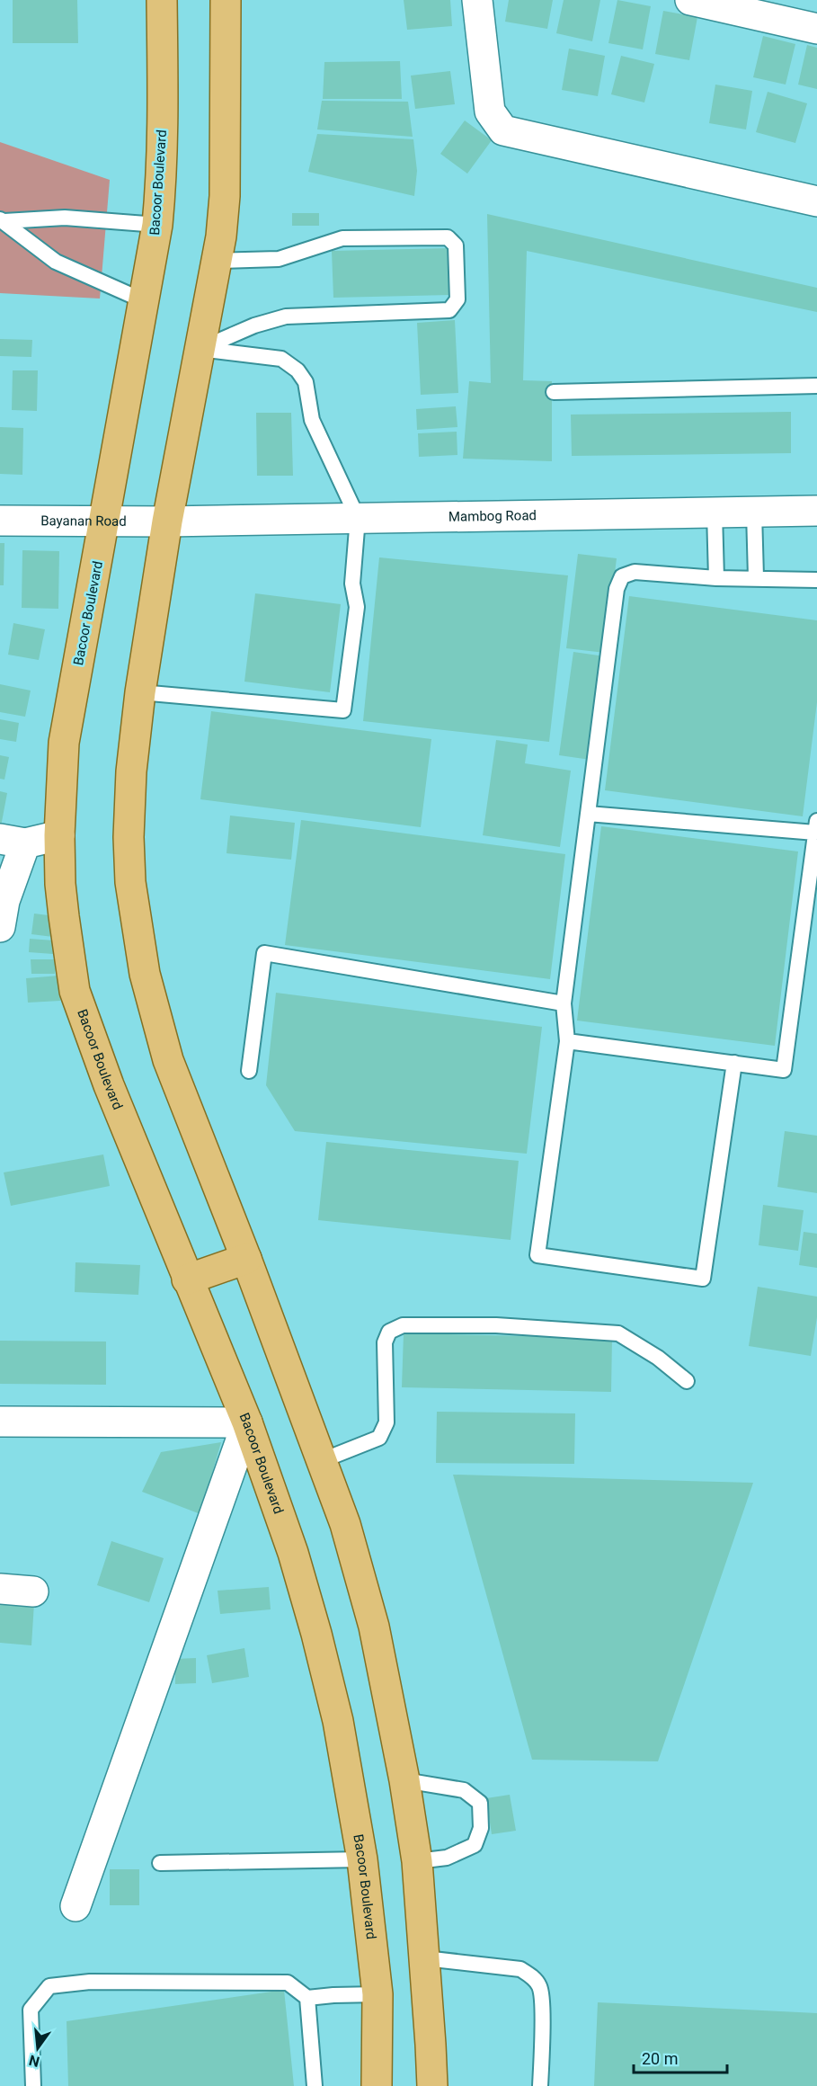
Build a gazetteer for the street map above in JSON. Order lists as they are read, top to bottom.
{
  "streets": {
    "main road": ["Bacoor Boulevard"],
    "street": ["Mambog Road", "Bayanan Road"]
  },
  "crossings": [
    ["Bacoor Boulevard", "Bayanan Road"],
    ["Mambog Road", "Bayanan Road"]
  ],
  "scale_bar": "20 m",
  "north": "bottom"
}
